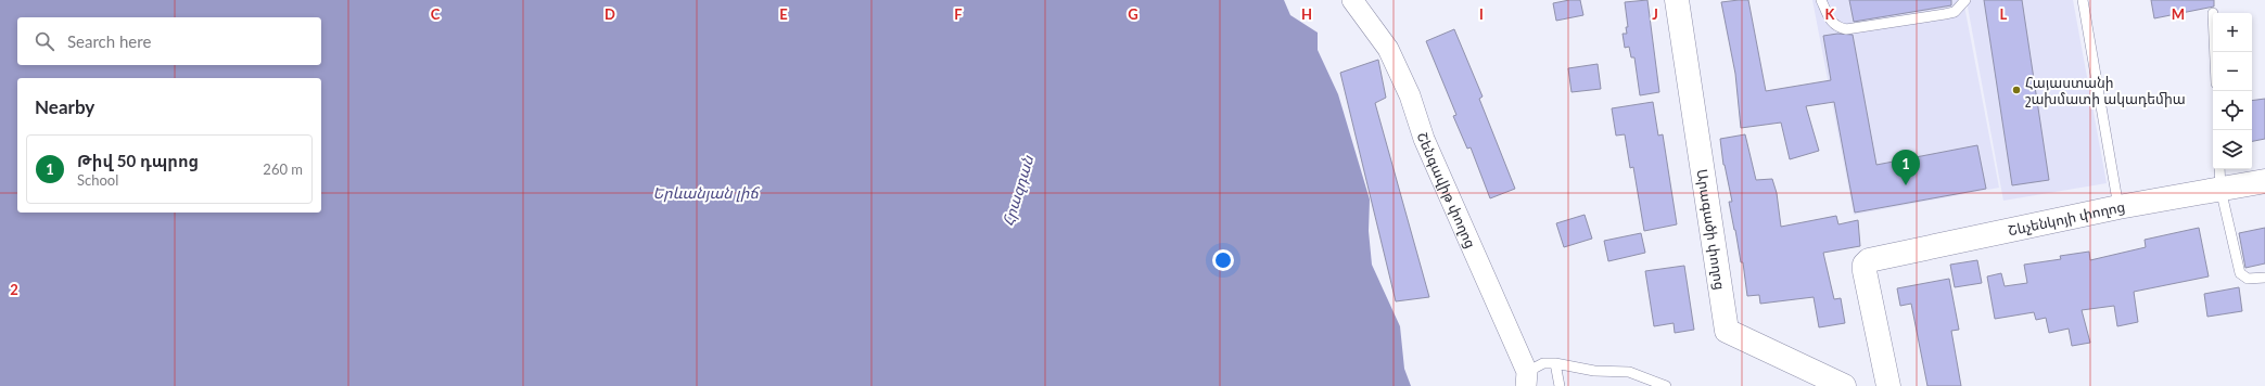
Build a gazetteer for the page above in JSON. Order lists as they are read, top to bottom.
{
  "streets": {
    "street": ["Շենգավիթ փողոց", "Շևչենկոյի փողոց", "Արագածի փողոց"]
  },
  "water": ["Հրազդան", "Երևանյան լիճ"],
  "places": ["Հայաստանի շախմատի ակադեմիա"],
  "page": {
    "map_buttons": ["+", "−"],
    "search": "Search here",
    "heading": "Nearby",
    "list": [
      {
        "mark": "1",
        "name": "Թիվ 50 դպրոց",
        "note": "School",
        "value": "260 m"
      }
    ],
    "pins": "1"
  },
  "grid": {
    "columns": [
      "C",
      "D",
      "E",
      "F",
      "G",
      "H",
      "I",
      "J",
      "K",
      "L",
      "M"
    ],
    "rows": ["2"]
  }
}
